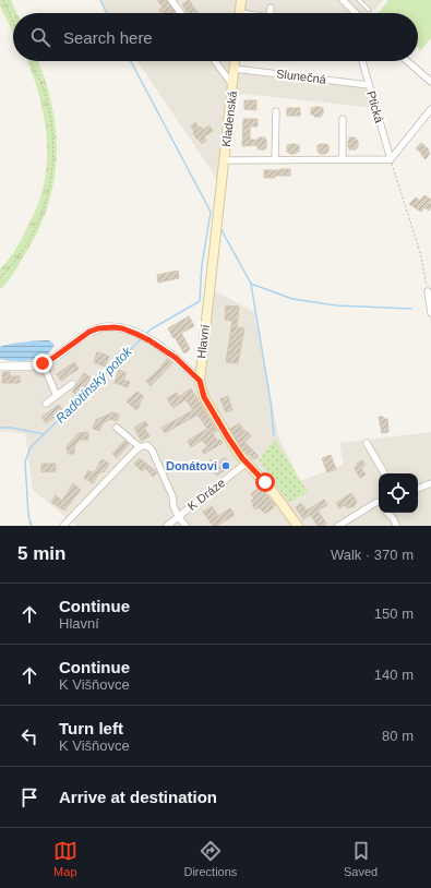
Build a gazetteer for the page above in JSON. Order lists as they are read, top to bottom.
{
  "streets": {
    "main road": ["Kladenská", "Hlavní"],
    "street": ["Slunečná", "Ptická", "K Dráze"]
  },
  "crossings": [
    ["Slunečná", "Ptická"],
    ["Slunečná", "Kladenská"],
    ["Kladenská", "Hlavní"],
    ["Hlavní", "K Dráze"]
  ],
  "water": ["Radotínský potok"],
  "places": ["Donátovi"],
  "page": {
    "search": "Search here",
    "heading": ["5 min", "Walk · 370 m"],
    "list": [
      ["Continue", "Hlavní", "150 m"],
      ["Continue", "K Višňovce", "140 m"],
      ["Turn left", "K Višňovce", "80 m"],
      "Arrive at destination"
    ],
    "nav": ["Map", "Directions", "Saved"]
  }
}
